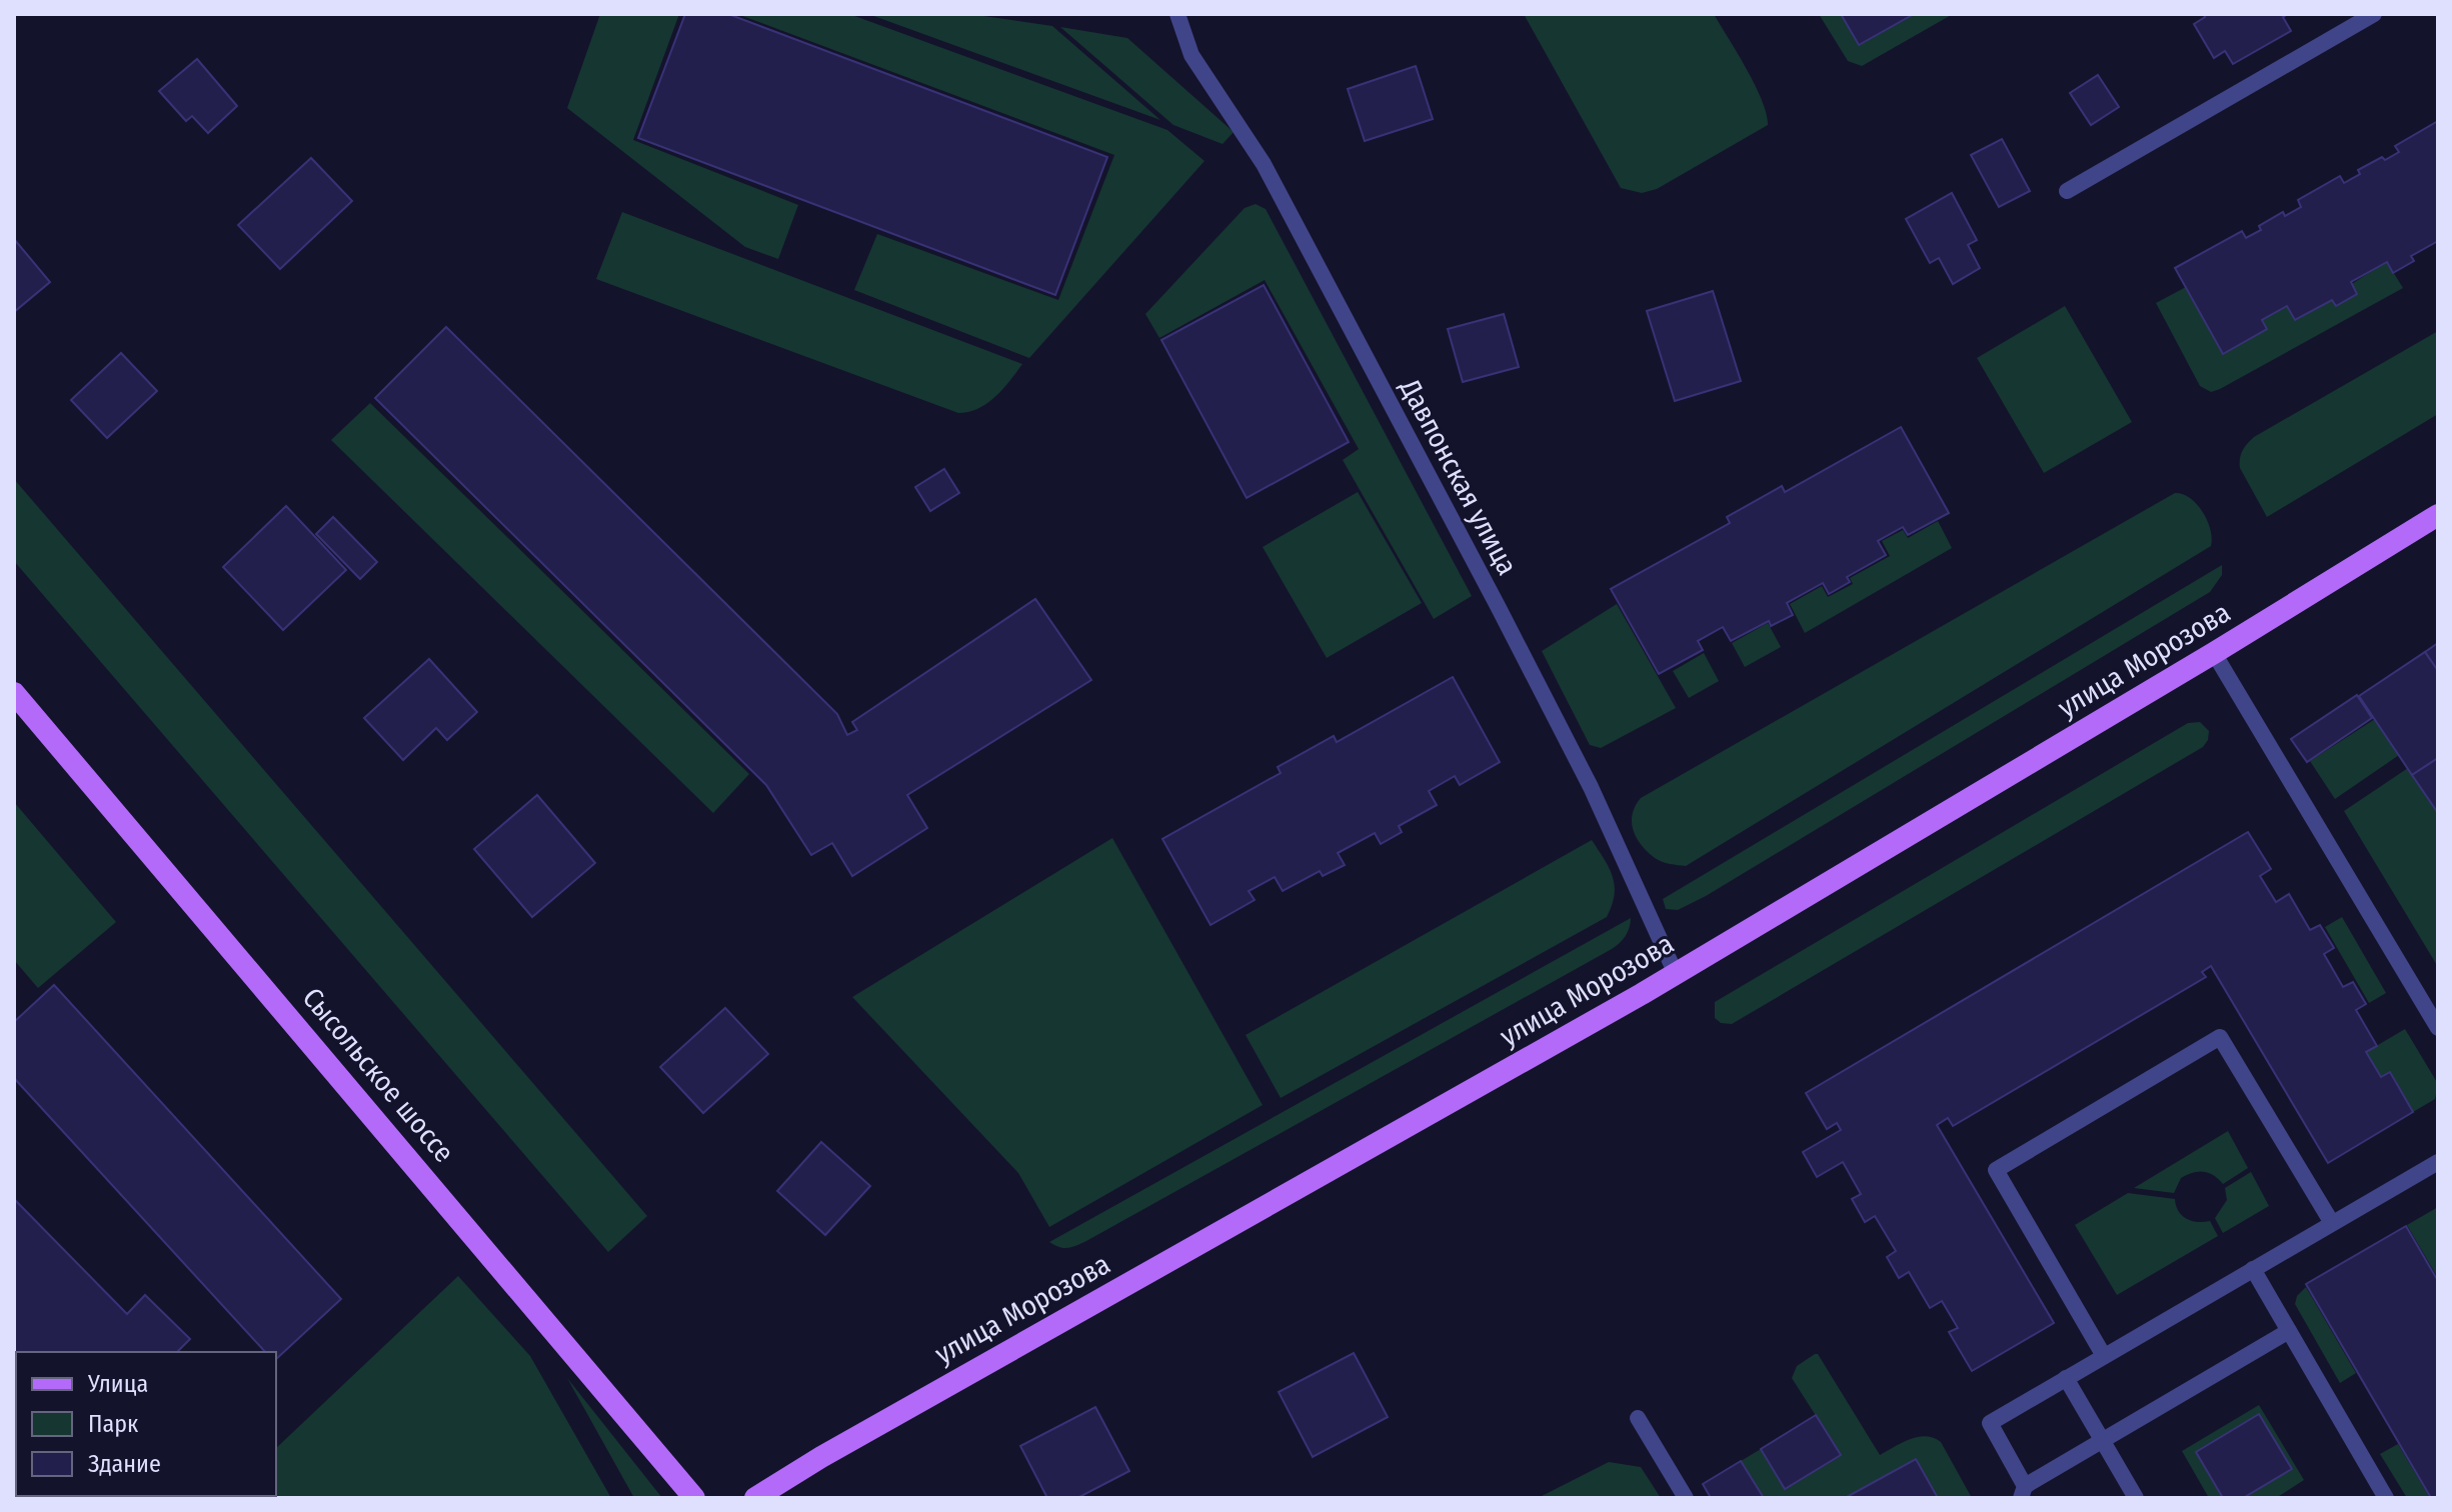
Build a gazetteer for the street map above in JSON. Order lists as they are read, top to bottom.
{
  "streets": {
    "main road": ["улица Морозова", "Сысольское шоссе"],
    "street": ["Давпонская улица"]
  },
  "crossings": [
    ["Давпонская улица", "улица Морозова"]
  ],
  "legend": ["Улица", "Парк", "Здание"]
}
